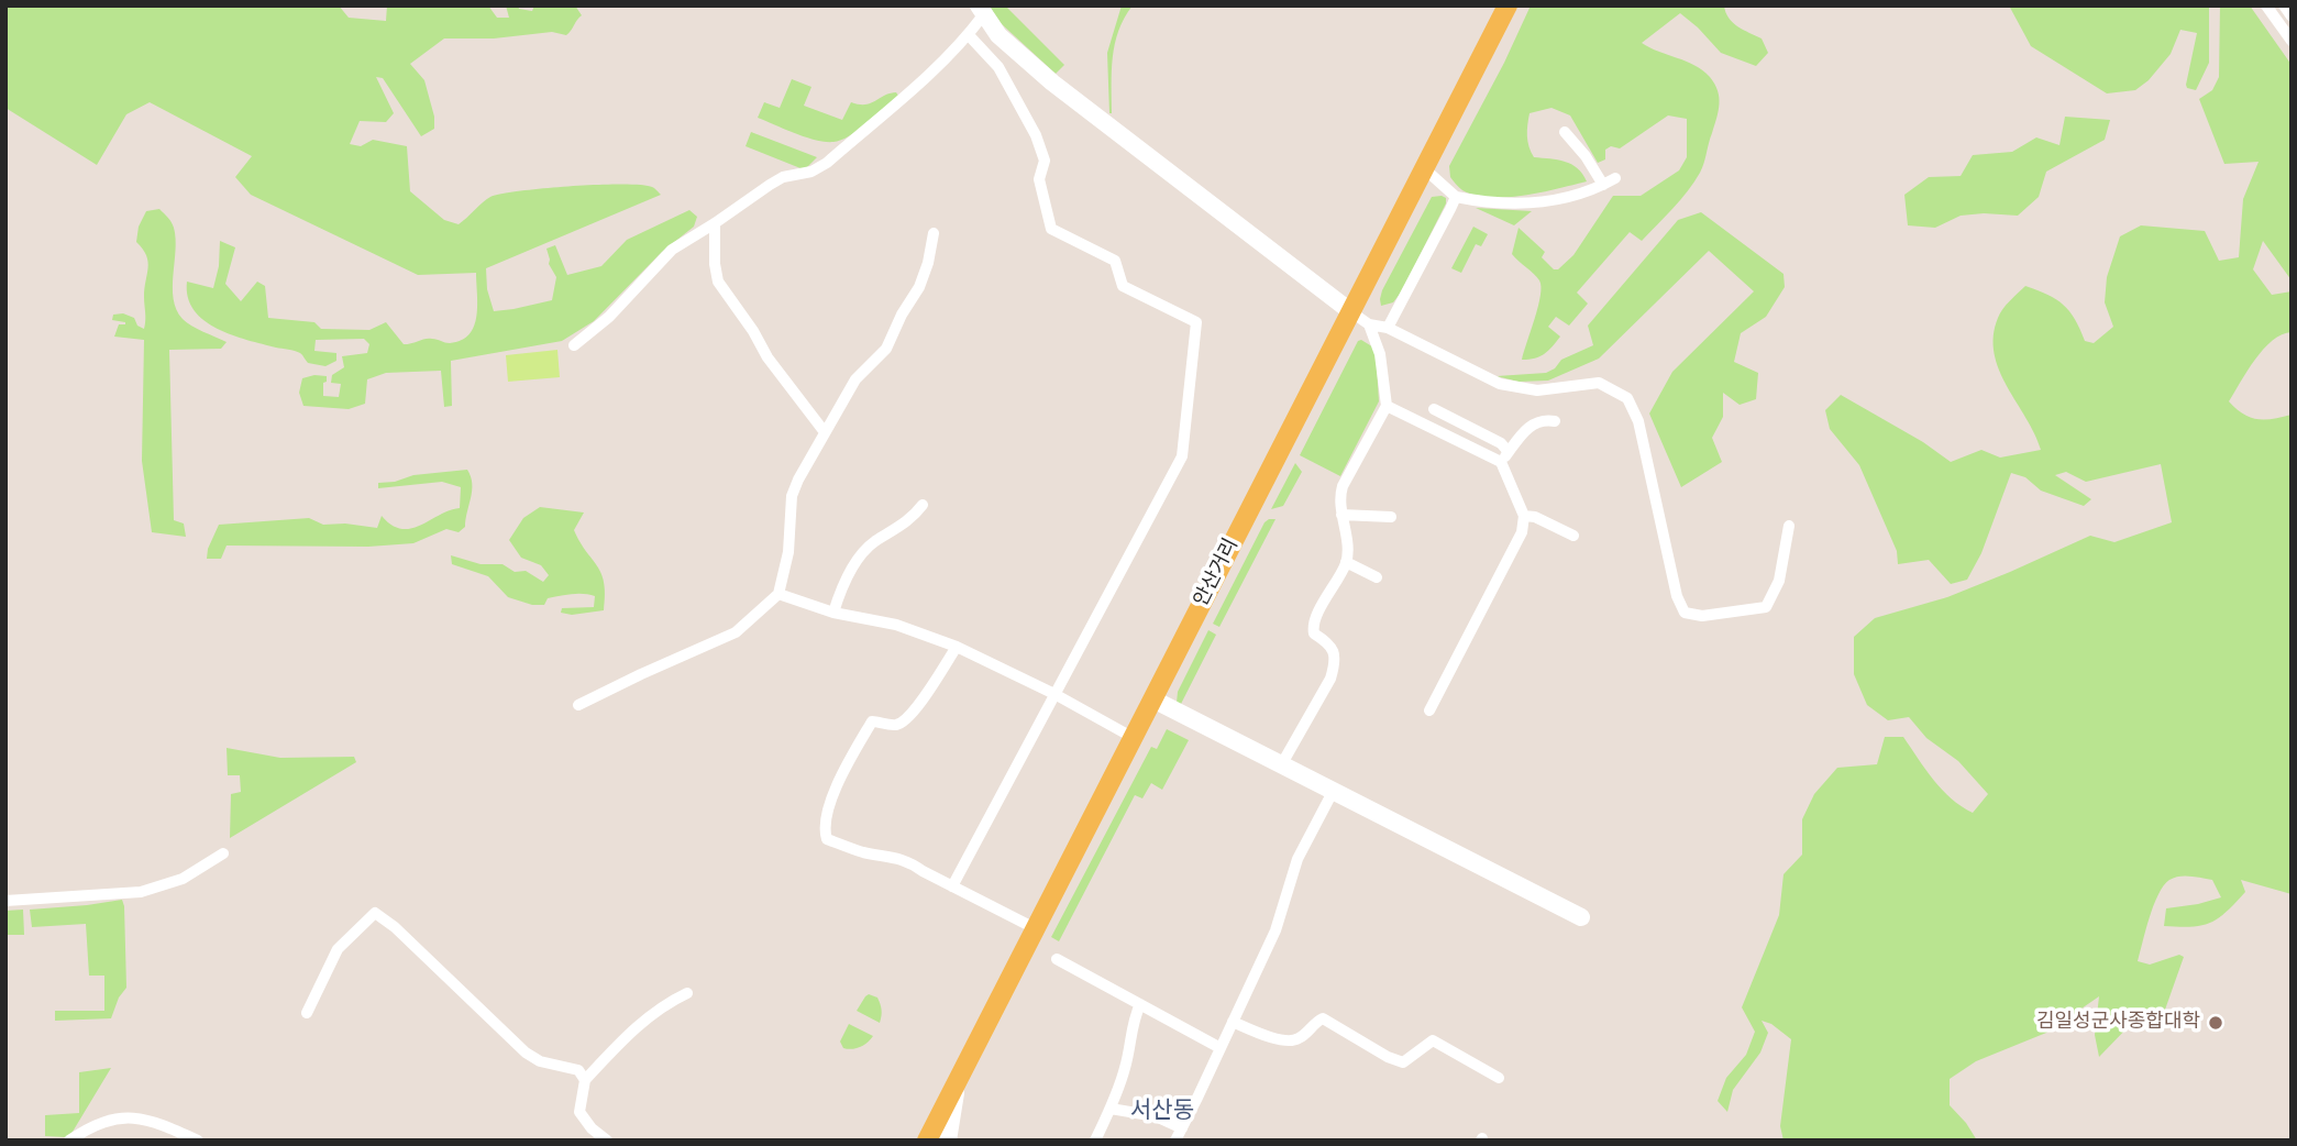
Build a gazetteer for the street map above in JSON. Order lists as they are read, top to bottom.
{
  "streets": {
    "main road": ["안산거리"]
  },
  "districts": ["서산동"],
  "places": ["김일성군사종합대학"]
}
